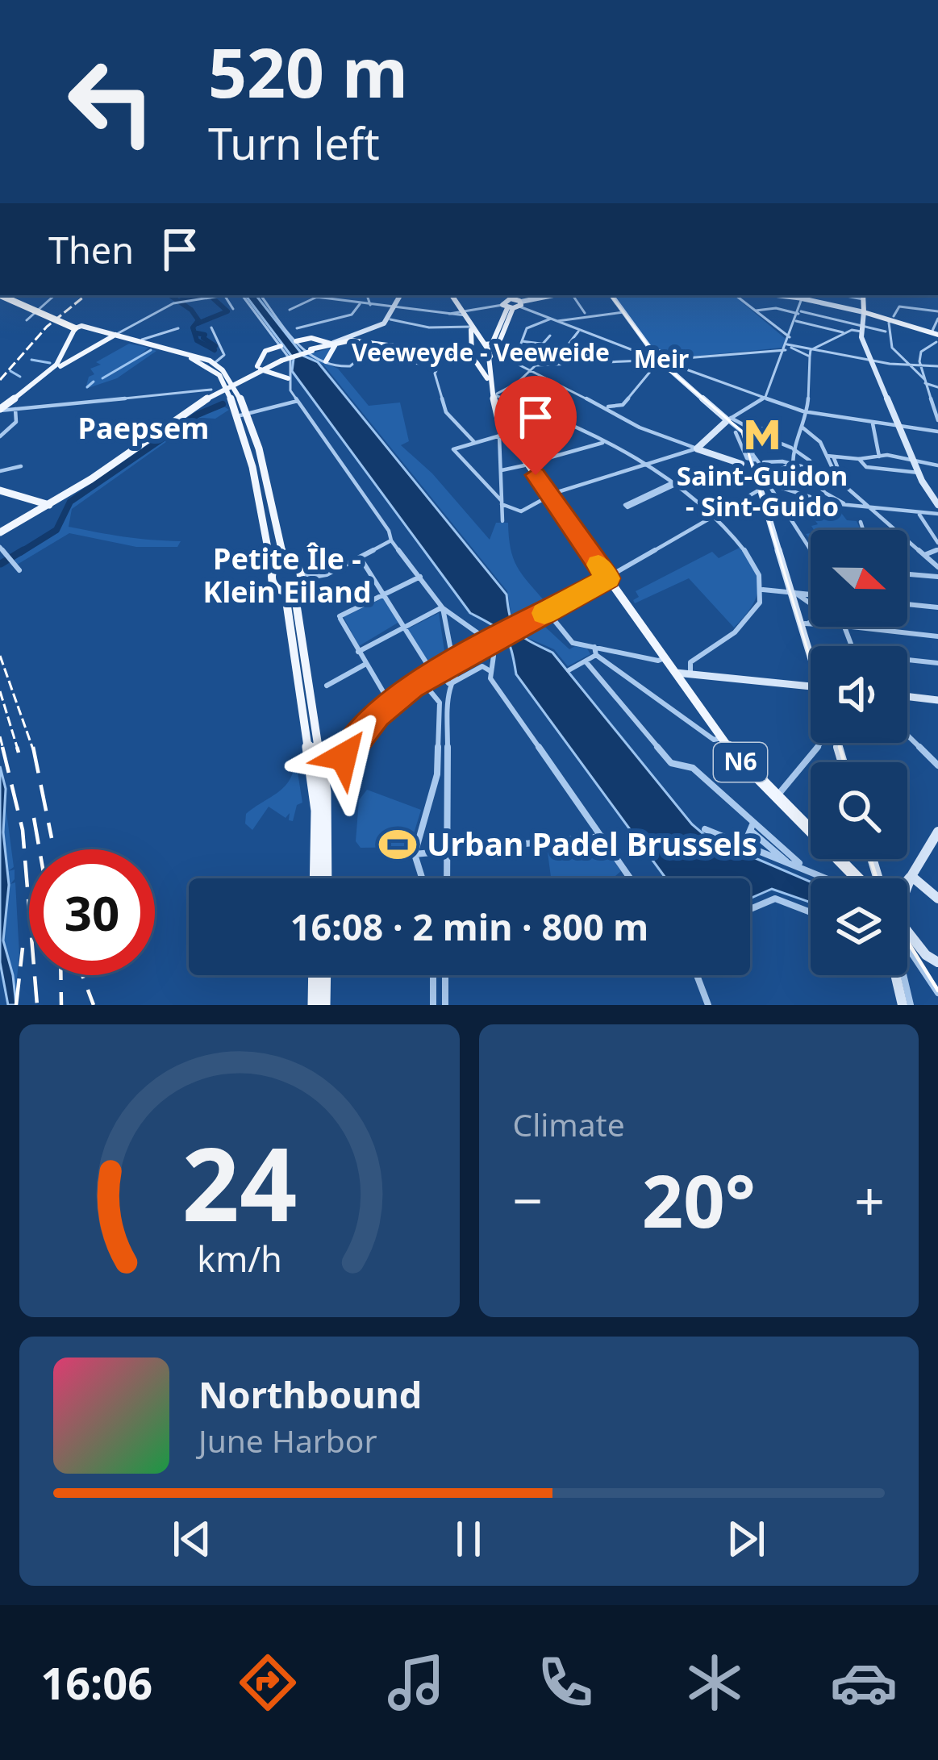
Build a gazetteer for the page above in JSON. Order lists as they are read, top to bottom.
{
  "streets": {
    "main road": ["N6"]
  },
  "districts": [
    "Veeweyde - Veeweide",
    "Meir",
    "Paepsem",
    "Petite Île - Klein Eiland"
  ],
  "places": {
    "metro station": ["Saint-Guidon - Sint-Guido"],
    "sports": ["Urban Padel Brussels"]
  },
  "north": "right",
  "page": {
    "turn": ["520 m", "Turn left"],
    "then": "Then",
    "limit": "30",
    "trip": "16:08 · 2 min · 800 m",
    "tile": "Climate",
    "heat": ["−", "20°", "+"],
    "song": ["Northbound", "June Harbor"],
    "tabs": "16:06",
    "gauge": ["24", "km/h"]
  }
}
